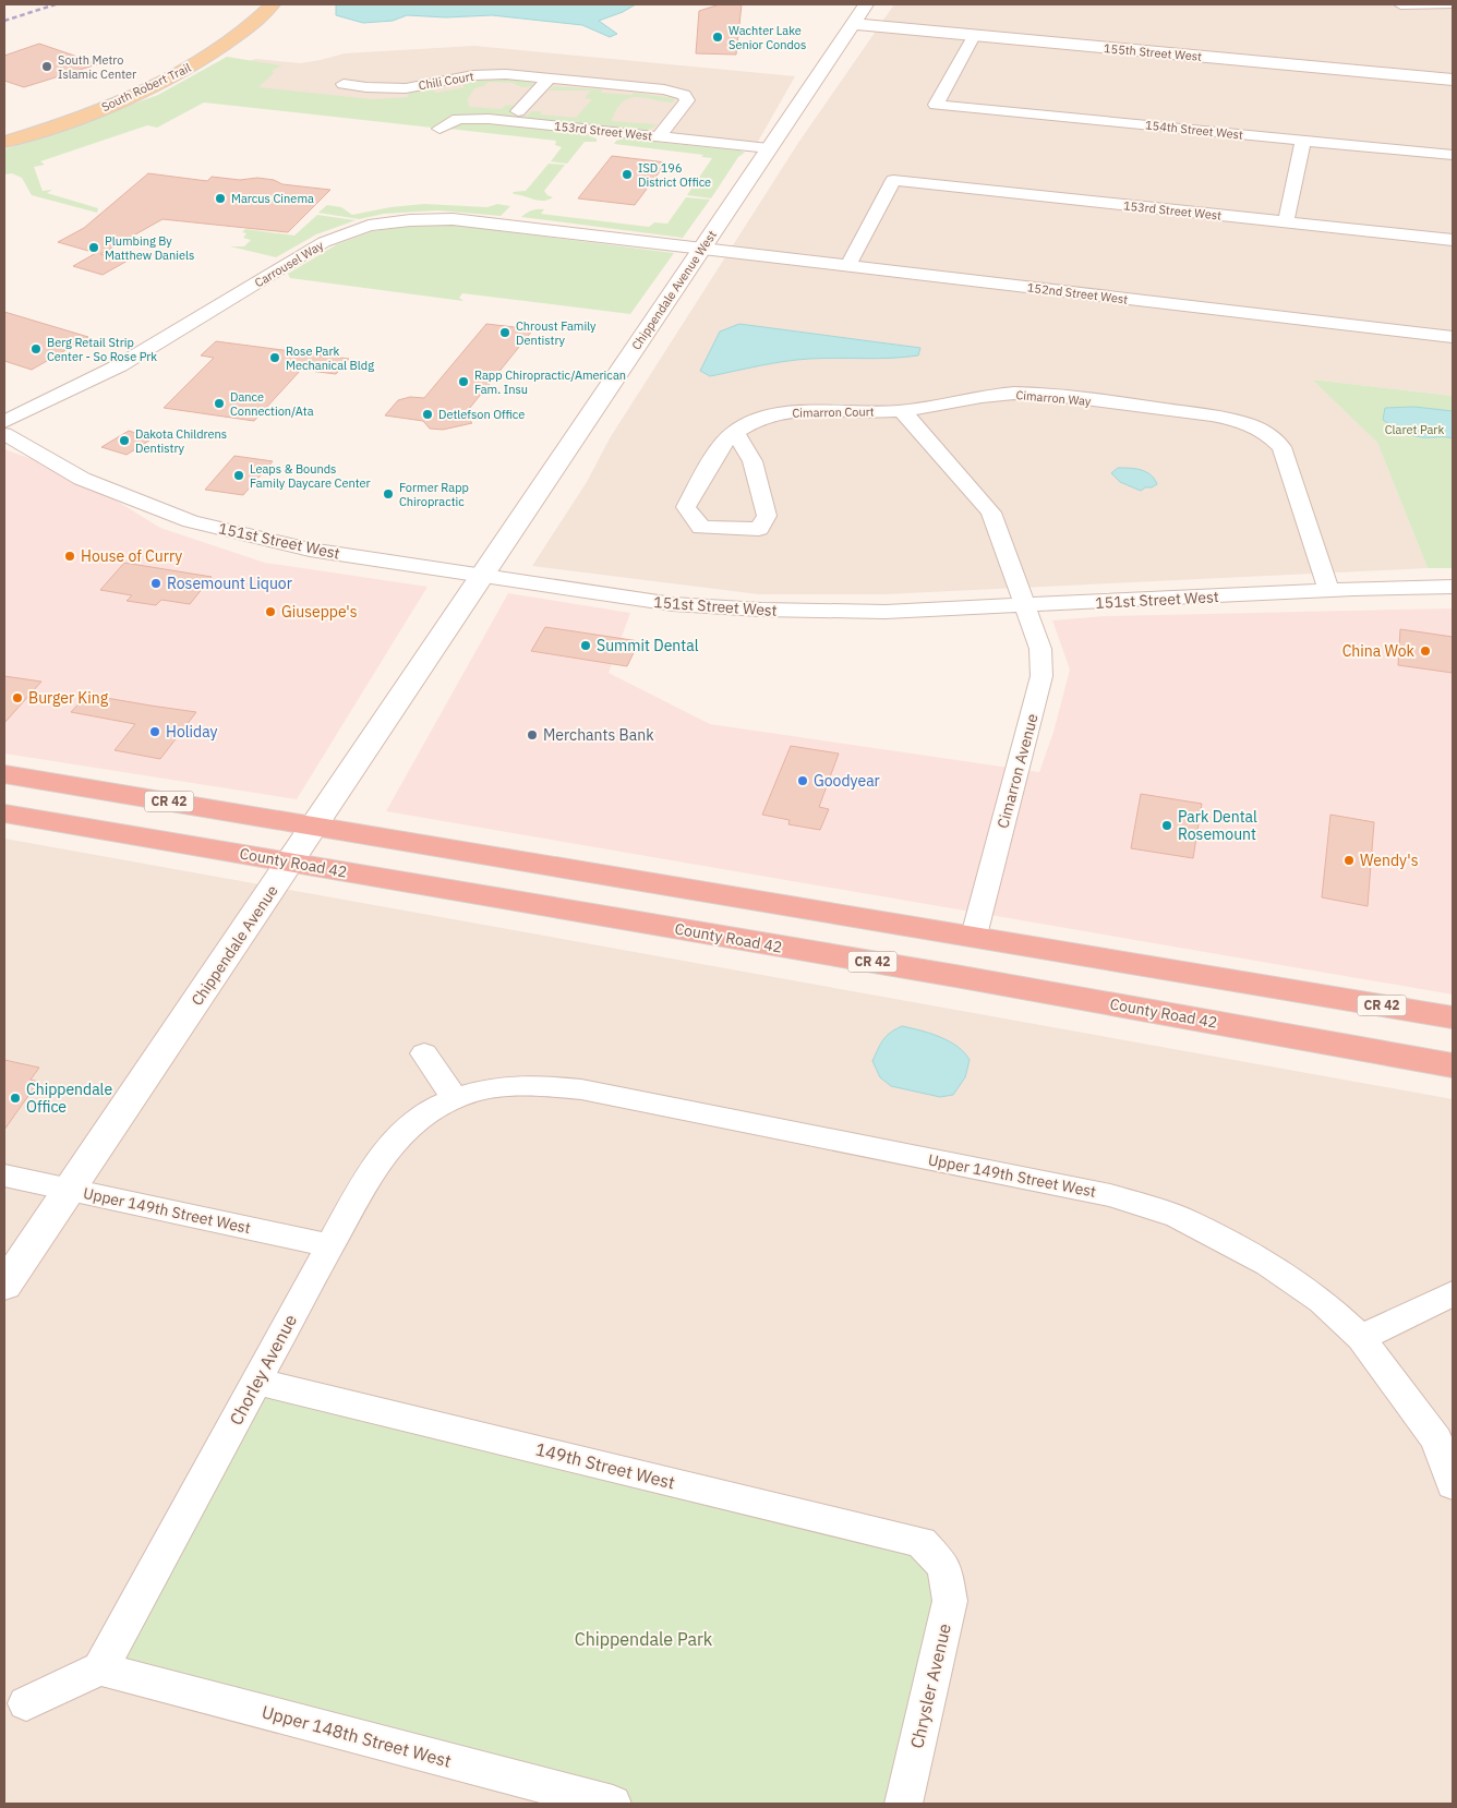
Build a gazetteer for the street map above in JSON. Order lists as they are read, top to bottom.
{
  "streets": {
    "highway": ["CR 42", "County Road 42"],
    "main road": ["South Robert Trail"],
    "street": [
      "155th Street West",
      "Chili Court",
      "154th Street West",
      "153rd Street West",
      "Carrousel Way",
      "Chippendale Avenue West",
      "152nd Street West",
      "Cimarron Way",
      "Cimarron Court",
      "151st Street West",
      "Cimarron Avenue",
      "Chippendale Avenue",
      "Upper 149th Street West",
      "Chorley Avenue",
      "149th Street West",
      "Chrysler Avenue",
      "Upper 148th Street West"
    ]
  },
  "crossings": [
    ["155th Street West", "154th Street West"],
    ["155th Street West", "Chippendale Avenue West"],
    ["Chili Court", "153rd Street West"],
    ["153rd Street West", "Chippendale Avenue West"],
    ["153rd Street West", "152nd Street West"],
    ["Carrousel Way", "Chippendale Avenue West"],
    ["Carrousel Way", "152nd Street West"],
    ["Chippendale Avenue West", "152nd Street West"],
    ["Chippendale Avenue West", "151st Street West"],
    ["Chippendale Avenue West", "Chippendale Avenue"],
    ["Cimarron Way", "Cimarron Court"],
    ["Cimarron Way", "151st Street West"],
    ["151st Street West", "Cimarron Avenue"],
    ["151st Street West", "Chippendale Avenue"],
    ["Cimarron Avenue", "CR 42"],
    ["CR 42", "Chippendale Avenue"],
    ["County Road 42", "Chippendale Avenue"],
    ["Chippendale Avenue", "Upper 149th Street West"],
    ["Upper 149th Street West", "Chorley Avenue"],
    ["Chorley Avenue", "149th Street West"],
    ["Chorley Avenue", "Upper 148th Street West"],
    ["149th Street West", "Chrysler Avenue"]
  ],
  "parks": ["Claret Park", "Chippendale Park"],
  "places": [
    "Wachter Lake Senior Condos",
    "South Metro Islamic Center",
    "ISD 196 District Office",
    "Marcus Cinema",
    "Plumbing By Matthew Daniels",
    "Chroust Family Dentistry",
    "Berg Retail Strip Center - So Rose Prk",
    "Rose Park Mechanical Bldg",
    "Rapp Chiropractic/American Fam. Insu",
    "Dance Connection/Ata",
    "Detlefson Office",
    "Dakota Childrens Dentistry",
    "Leaps & Bounds Family Daycare Center",
    "Former Rapp Chiropractic",
    "House of Curry",
    "Rosemount Liquor",
    "Giuseppe's",
    "Summit Dental",
    "China Wok",
    "Burger King",
    "Holiday",
    "Merchants Bank",
    "Goodyear",
    "Park Dental Rosemount",
    "Wendy's",
    "Chippendale Office"
  ]
}
